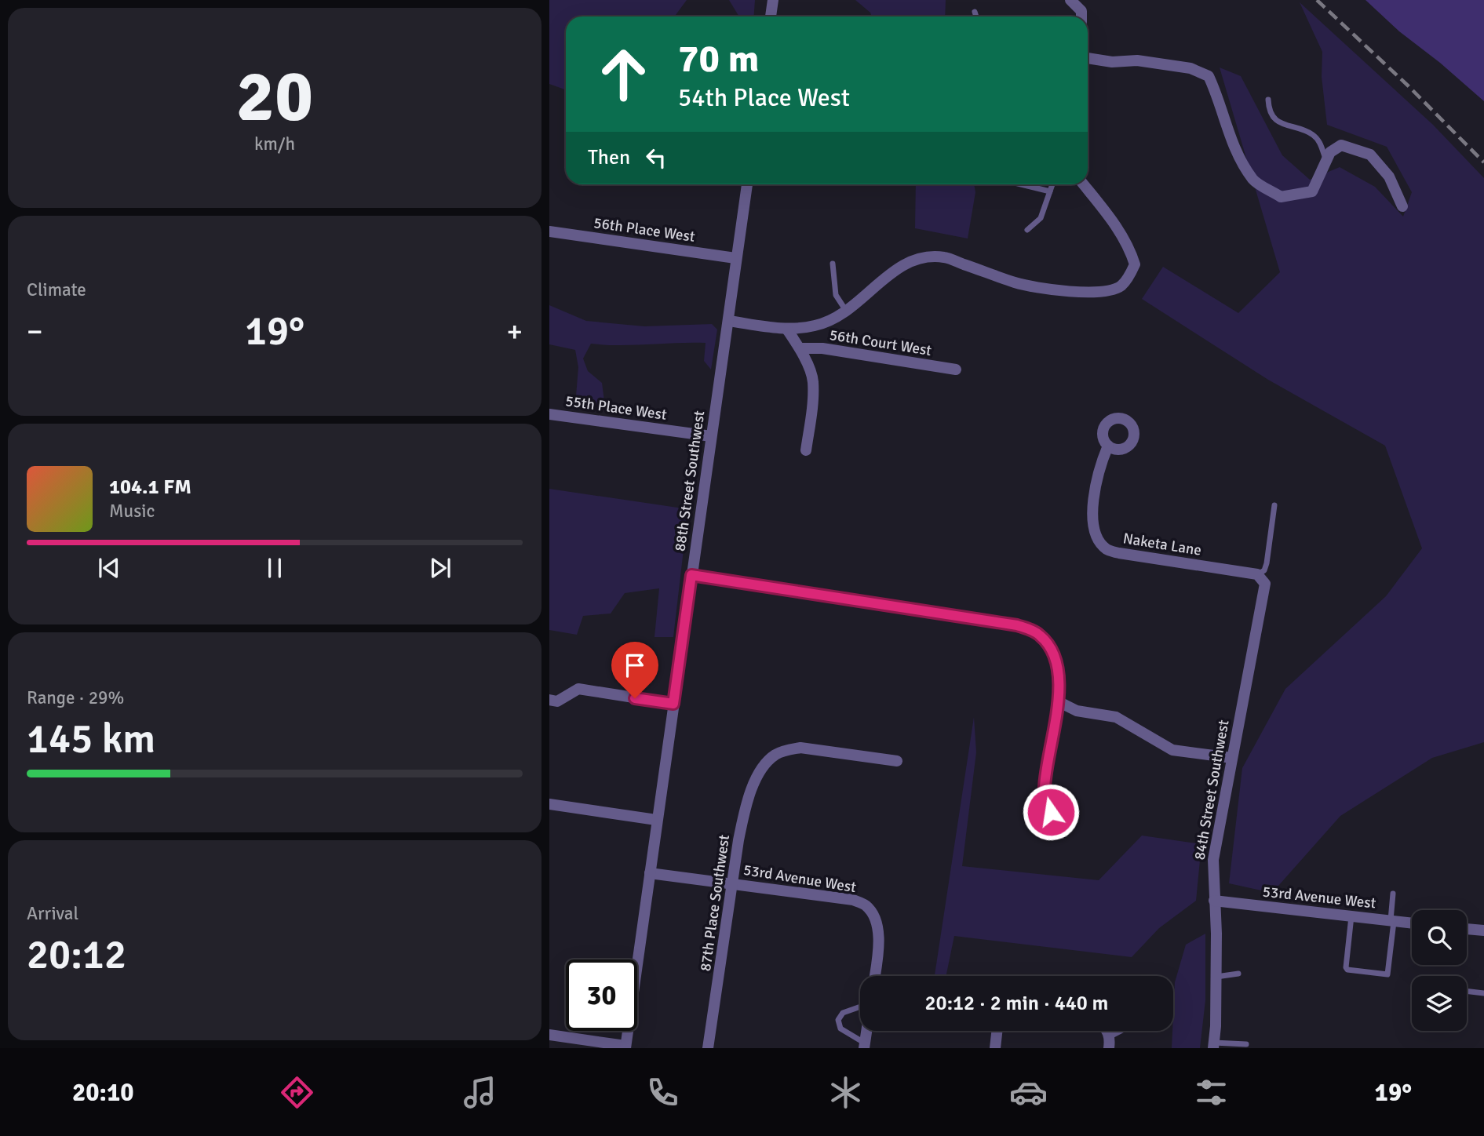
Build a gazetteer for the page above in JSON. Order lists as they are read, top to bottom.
{
  "streets": {
    "street": [
      "56th Place West",
      "56th Court West",
      "55th Place West",
      "88th Street Southwest",
      "Naketa Lane",
      "84th Street Southwest",
      "53rd Avenue West",
      "87th Place Southwest"
    ]
  },
  "crossings": [
    ["56th Place West", "88th Street Southwest"],
    ["55th Place West", "88th Street Southwest"],
    ["88th Street Southwest", "53rd Avenue West"],
    ["Naketa Lane", "84th Street Southwest"],
    ["84th Street Southwest", "53rd Avenue West"],
    ["53rd Avenue West", "87th Place Southwest"]
  ],
  "page": {
    "tile": [
      ["20", "km/h"],
      "Climate",
      ["Range · 29%", "145 km"],
      ["Arrival", "20:12"]
    ],
    "turn": ["70 m", "54th Place West"],
    "then": "Then",
    "heat": ["−", "19°", "+"],
    "song": ["104.1 FM", "Music"],
    "limit": "30",
    "trip": "20:12 · 2 min · 440 m",
    "tabs": ["20:10", "19°"]
  }
}
